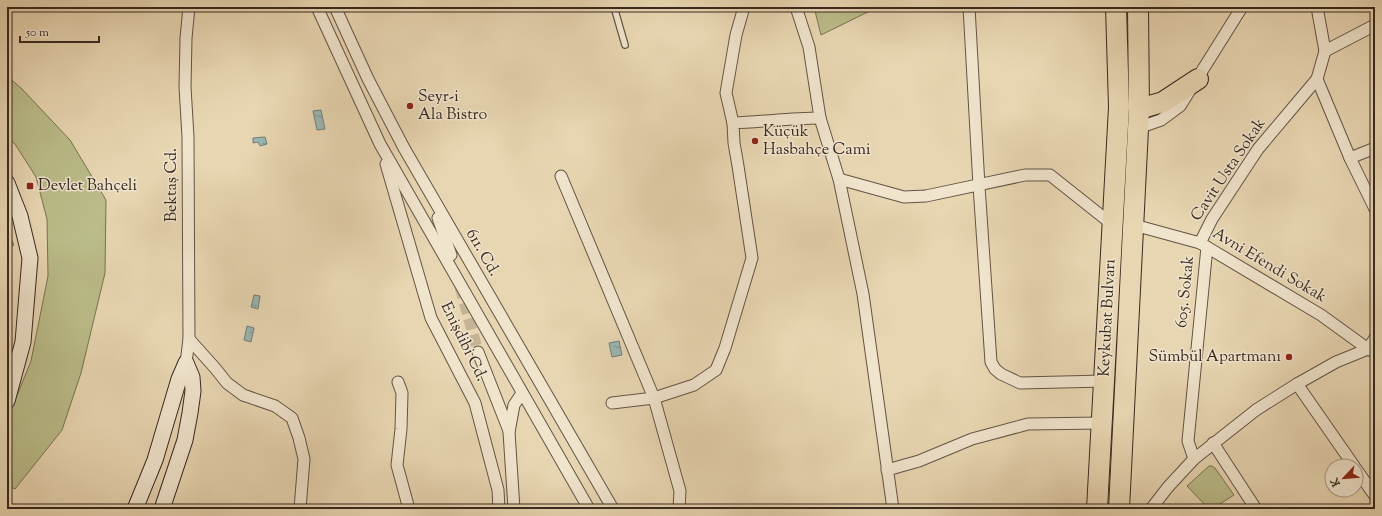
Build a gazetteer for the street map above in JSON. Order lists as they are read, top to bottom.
{
  "streets": {
    "highway": ["Keykubat Bulvarı"],
    "street": [
      "Cavit Usta Sokak",
      "Bektaş Cd.",
      "611. Cd.",
      "Avni Efendi Sokak",
      "605. Sokak",
      "Enişdibi Cd."
    ]
  },
  "crossings": [
    ["Cavit Usta Sokak", "Avni Efendi Sokak"],
    ["Cavit Usta Sokak", "605. Sokak"],
    ["Avni Efendi Sokak", "605. Sokak"],
    ["Avni Efendi Sokak", "Keykubat Bulvarı"]
  ],
  "places": {
    "other": ["Seyr-i Ala Bistro", "Küçük Hasbahçe Cami", "Sümbül Apartmanı"],
    "transit": ["Devlet Bahçeli"]
  },
  "scale_bar": "50 m",
  "north": "bottom left"
}
